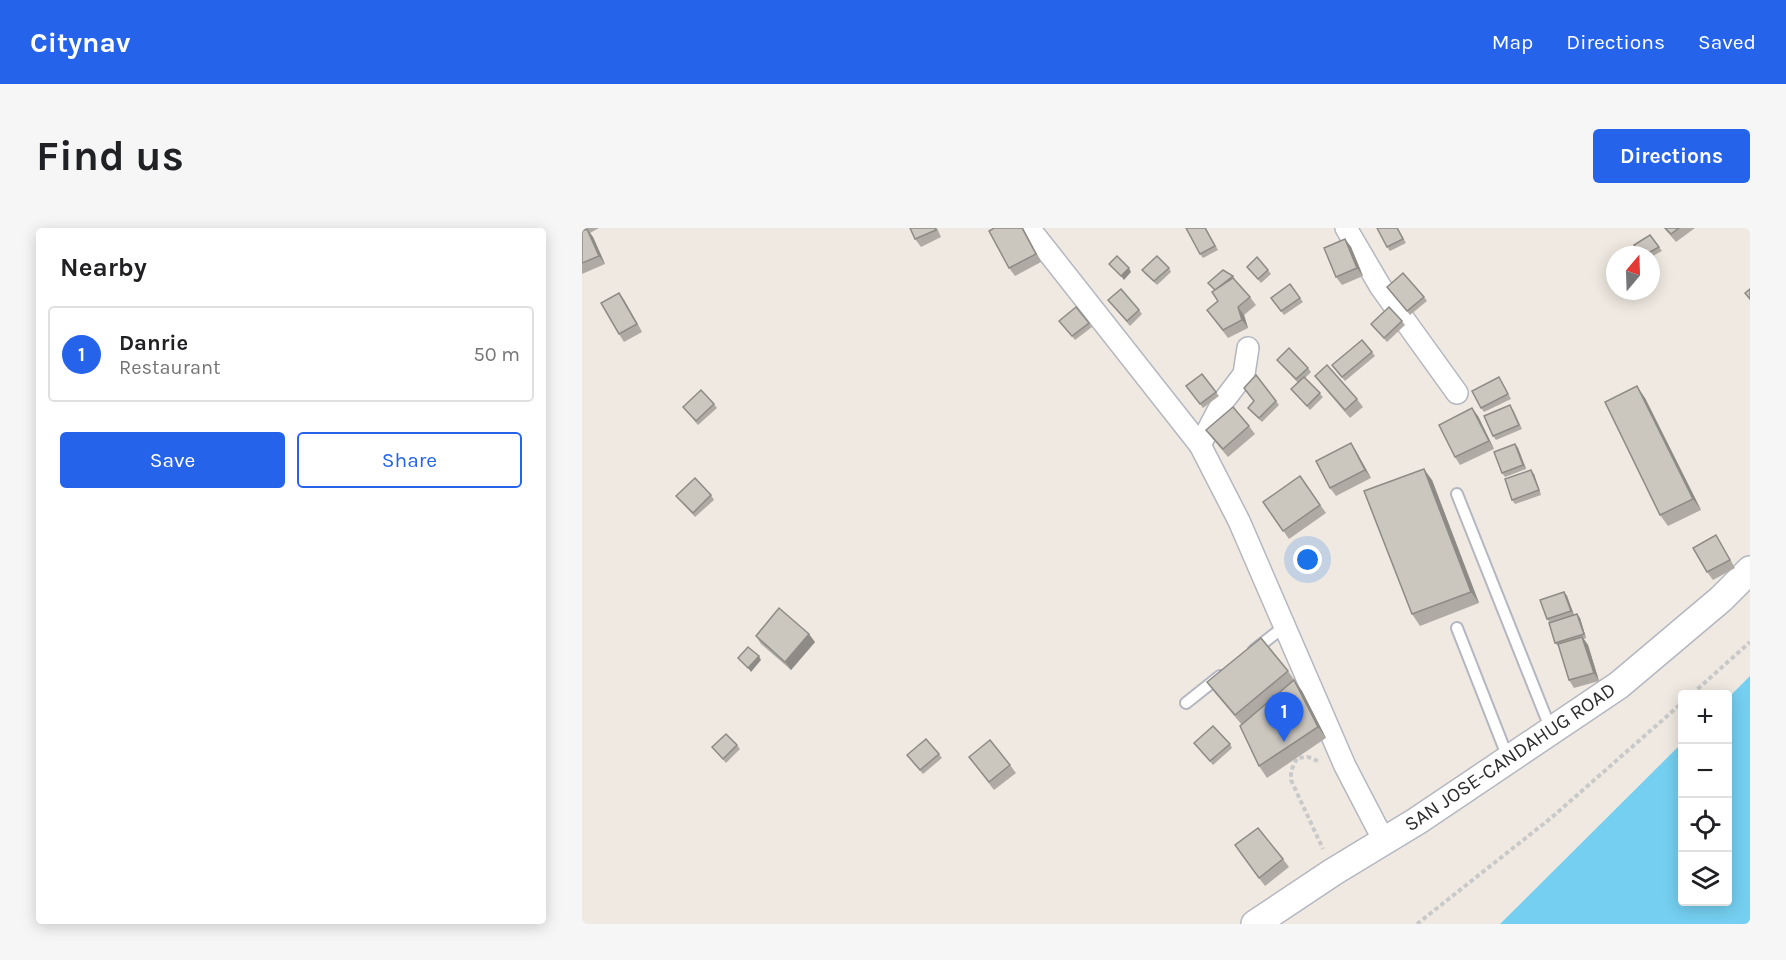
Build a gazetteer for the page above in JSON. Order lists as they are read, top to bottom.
{
  "streets": {
    "street": ["SAN JOSE-CANDAHUG ROAD"]
  },
  "north": "top",
  "page": {
    "header": "Citynav",
    "nav": ["Map", "Directions", "Saved"],
    "buttons": [
      "Directions",
      ["Save", "Share"]
    ],
    "title": "Find us",
    "heading": "Nearby",
    "list": [
      {
        "mark": "1",
        "name": "Danrie",
        "note": "Restaurant",
        "value": "50 m"
      }
    ],
    "map_buttons": ["+", "−"],
    "pins": "1"
  }
}
